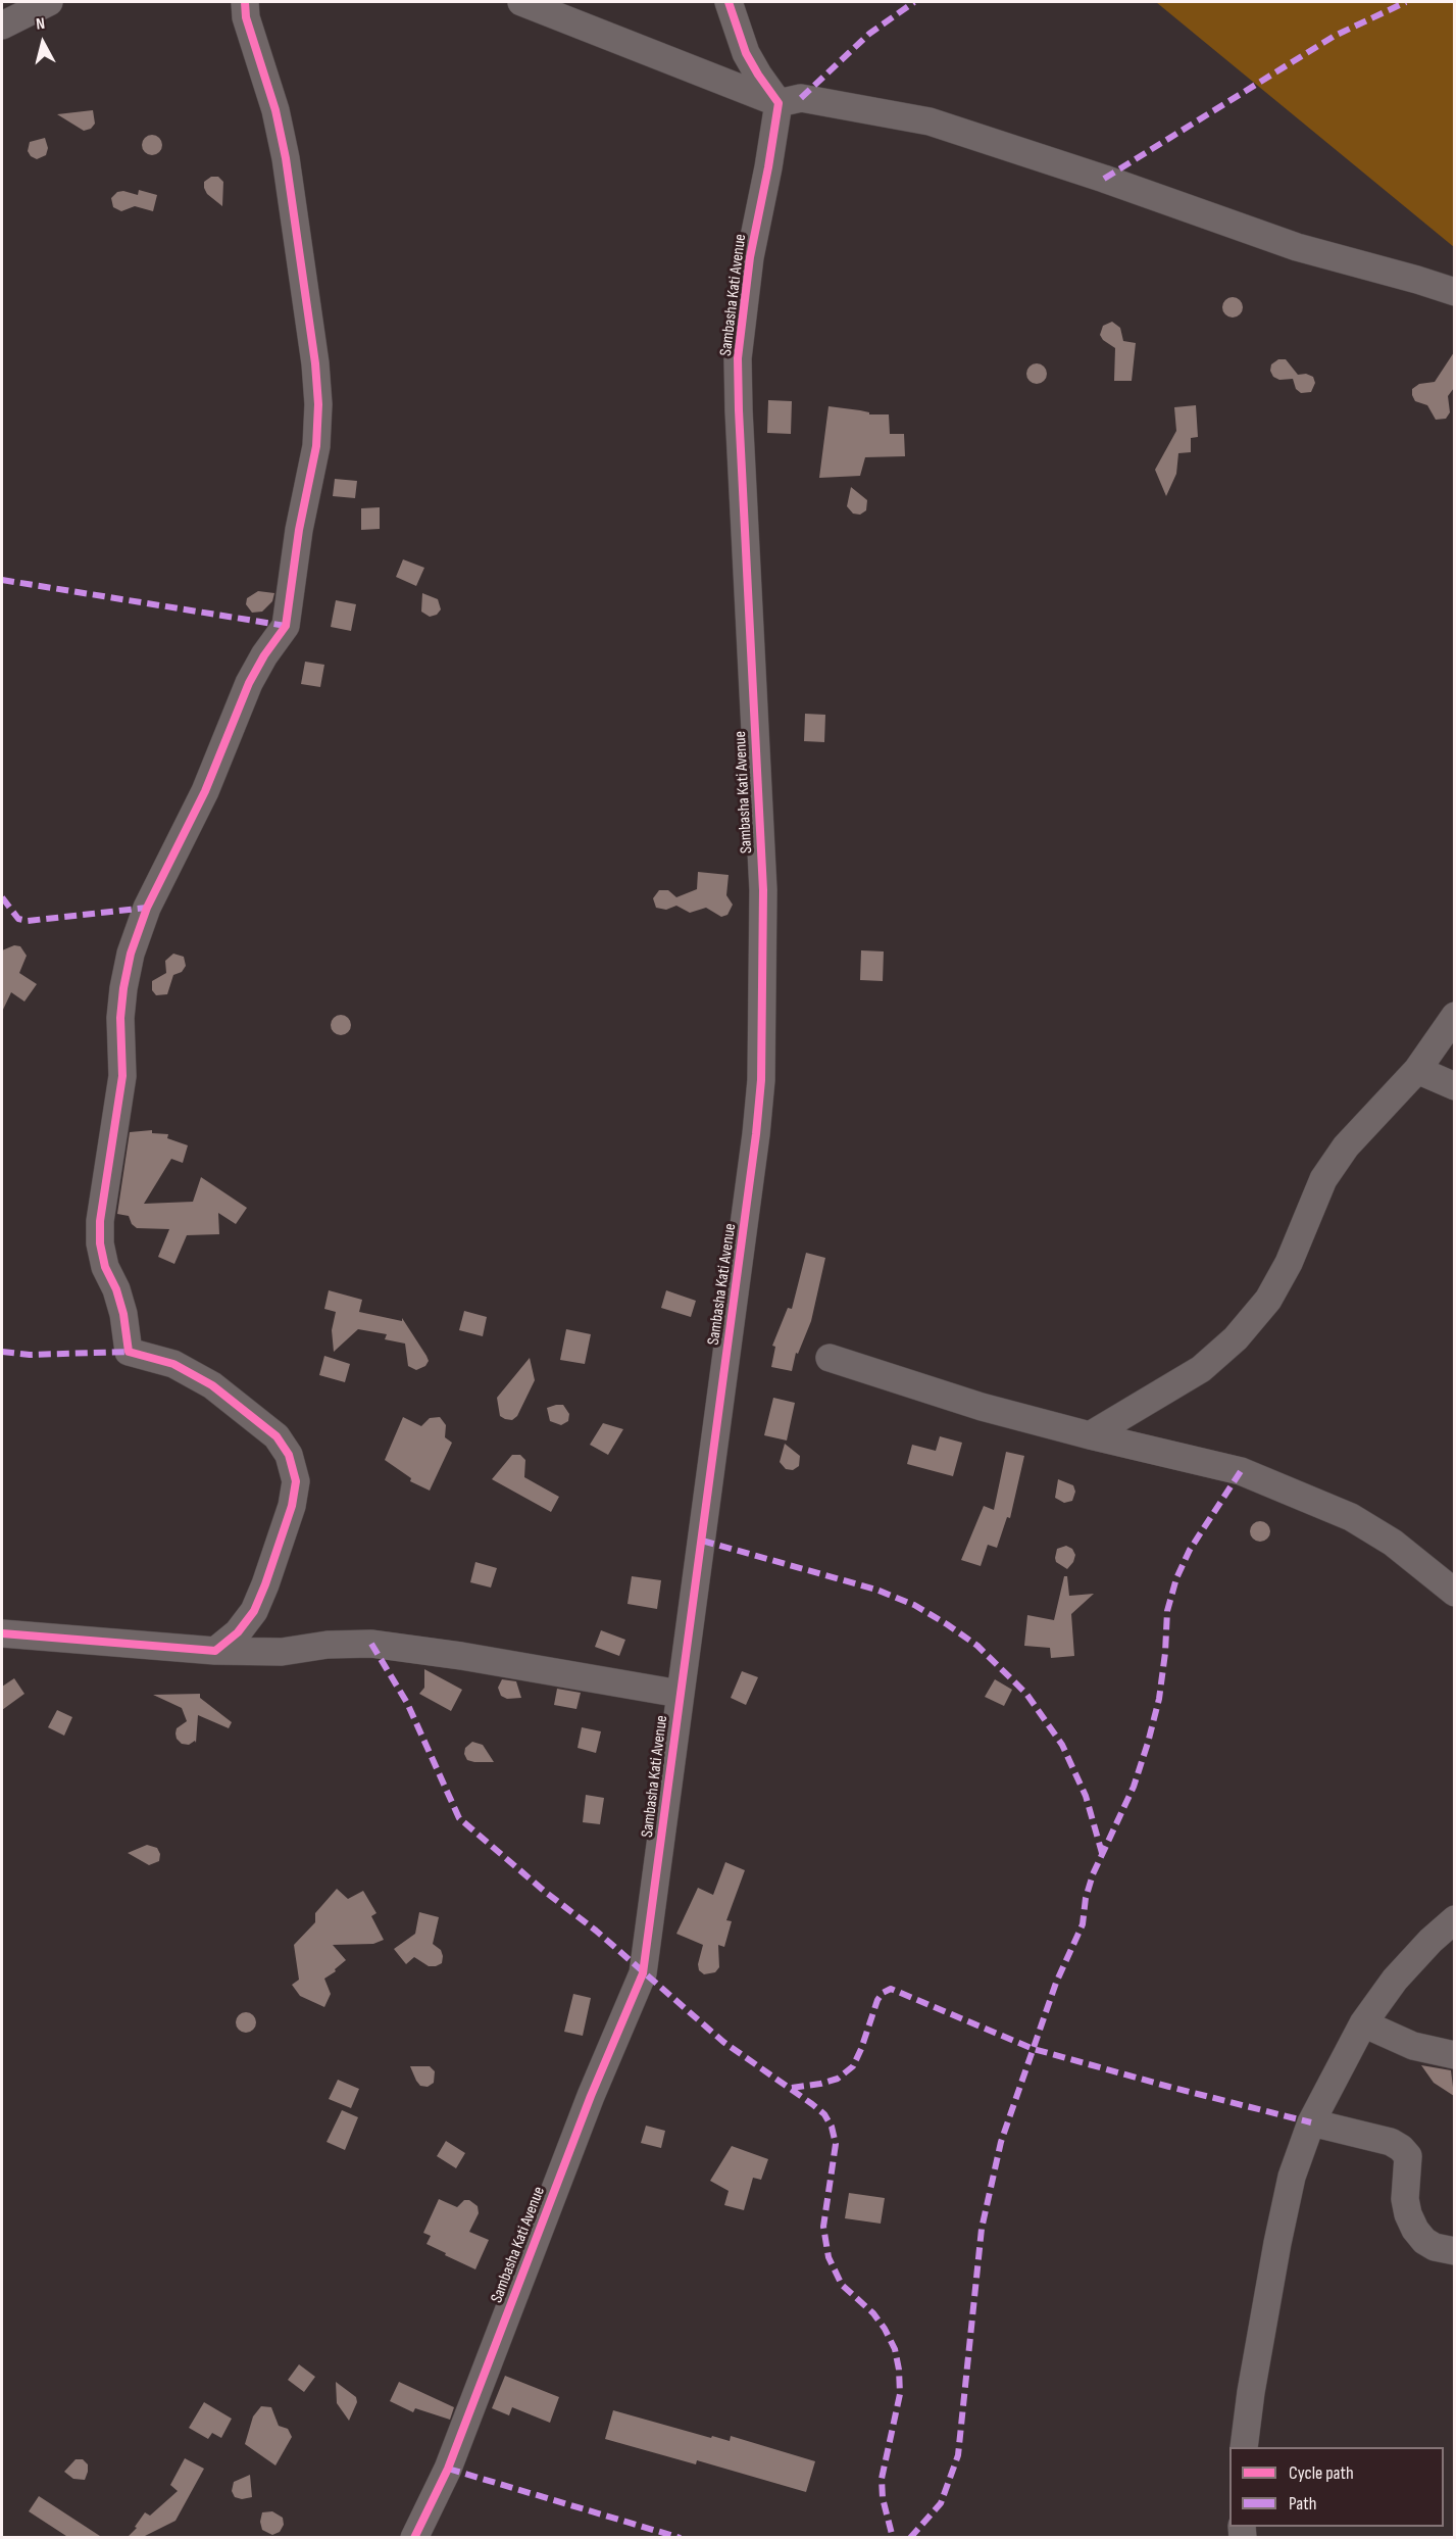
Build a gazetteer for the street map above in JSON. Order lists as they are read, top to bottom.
{
  "streets": {
    "street": ["Sambasha Kati Avenue"]
  },
  "legend": ["Cycle path", "Path"],
  "north": "top"
}
